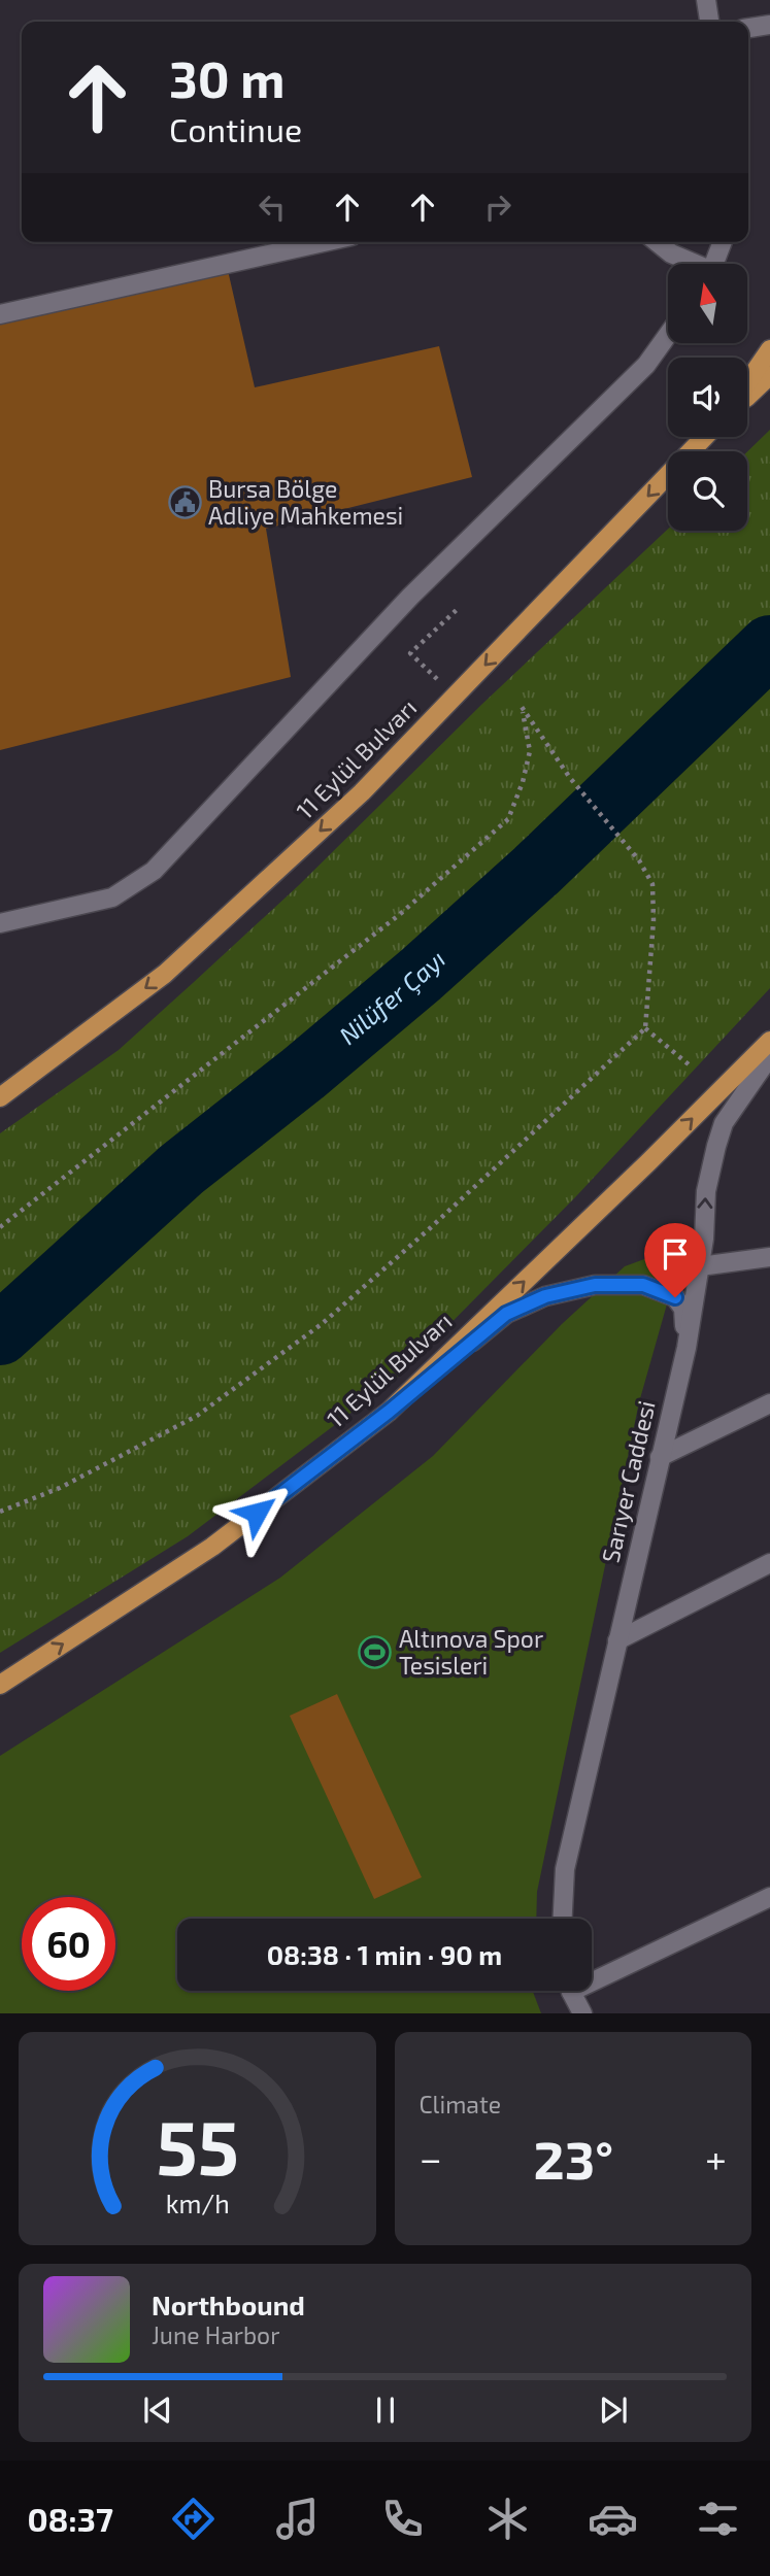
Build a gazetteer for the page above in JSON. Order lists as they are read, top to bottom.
{
  "streets": {
    "main road": ["11 Eylül Bulvarı"],
    "street": ["Sarıyer Caddesi"]
  },
  "water": ["Nilüfer Çayı"],
  "places": {
    "public building": ["Bursa Bölge Adliye Mahkemesi"],
    "sports": ["Altınova Spor Tesisleri"]
  },
  "north": "top",
  "page": {
    "turn": ["30 m", "Continue"],
    "limit": "60",
    "trip": "08:38 · 1 min · 90 m",
    "tile": "Climate",
    "heat": ["−", "23°", "+"],
    "song": ["Northbound", "June Harbor"],
    "tabs": "08:37",
    "gauge": ["55", "km/h"]
  }
}
